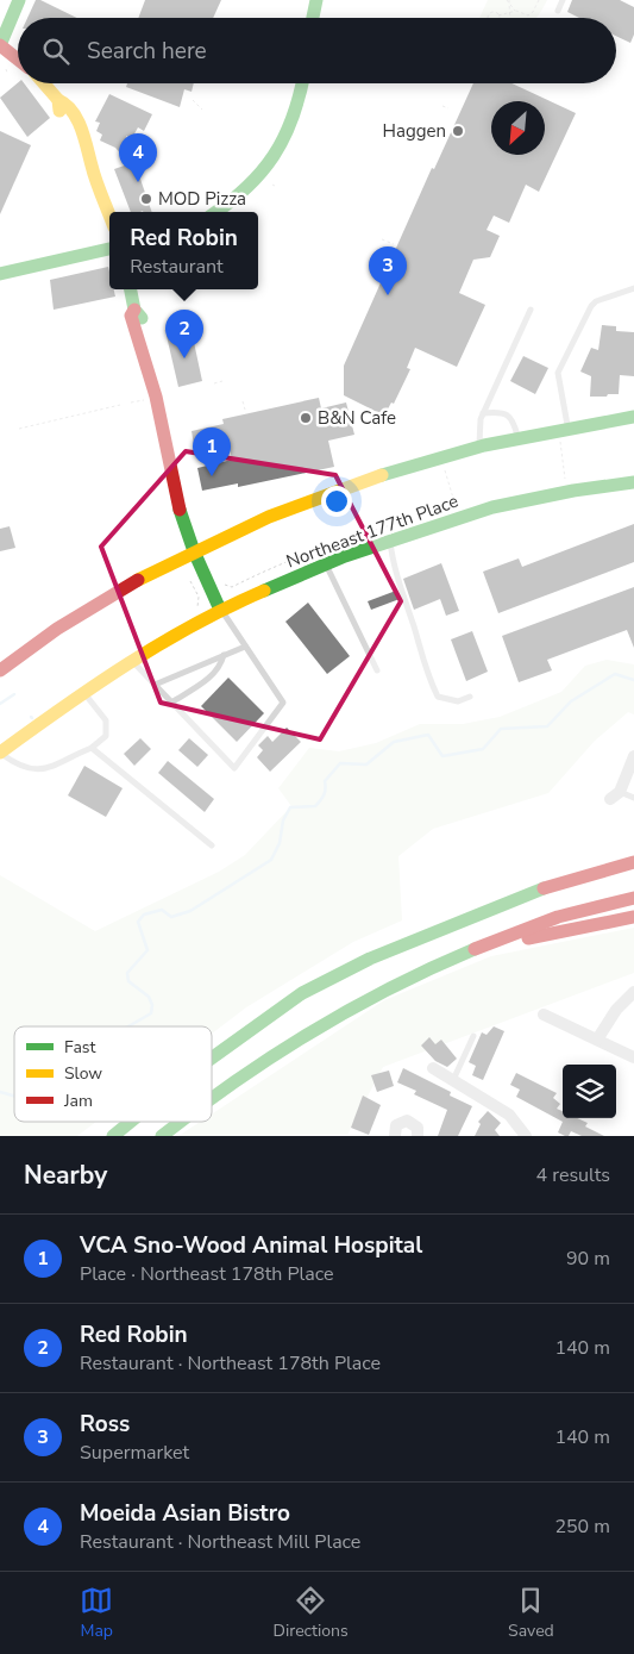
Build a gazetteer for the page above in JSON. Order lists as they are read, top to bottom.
{
  "streets": {
    "main road": ["Northeast 177th Place"]
  },
  "places": ["Haggen", "MOD Pizza", "B&N Cafe"],
  "legend": ["Fast", "Slow", "Jam"],
  "north": "bottom left",
  "page": {
    "search": "Search here",
    "pins": [
      "4",
      "3",
      "2",
      "1"
    ],
    "popup": ["Red Robin", "Restaurant"],
    "heading": ["Nearby", "4 results"],
    "list": [
      {
        "mark": "1",
        "name": "VCA Sno-Wood Animal Hospital",
        "note": "Place · Northeast 178th Place",
        "value": "90 m"
      },
      {
        "mark": "2",
        "name": "Red Robin",
        "note": "Restaurant · Northeast 178th Place",
        "value": "140 m"
      },
      {
        "mark": "3",
        "name": "Ross",
        "note": "Supermarket",
        "value": "140 m"
      },
      {
        "mark": "4",
        "name": "Moeida Asian Bistro",
        "note": "Restaurant · Northeast Mill Place",
        "value": "250 m"
      }
    ],
    "nav": ["Map", "Directions", "Saved"]
  }
}
